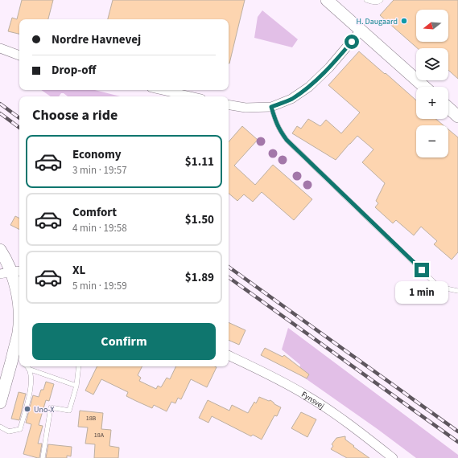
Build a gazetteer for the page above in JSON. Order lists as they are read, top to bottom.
{
  "streets": {
    "street": ["Fynsvej"]
  },
  "places": ["H. Daugaard", "Uno-X"],
  "house_numbers": ["18B", "18A"],
  "north": "left",
  "page": {
    "map_buttons": ["+", "−"],
    "banner": ["Nordre Havnevej", "Drop-off"],
    "heading": "Choose a ride",
    "list": [
      {
        "name": "Economy",
        "note": "3 min · 19:57",
        "value": "$1.11"
      },
      {
        "name": "Comfort",
        "note": "4 min · 19:58",
        "value": "$1.50"
      },
      {
        "name": "XL",
        "note": "5 min · 19:59",
        "value": "$1.89"
      }
    ],
    "bubble": "1 min",
    "buttons": "Confirm"
  }
}
